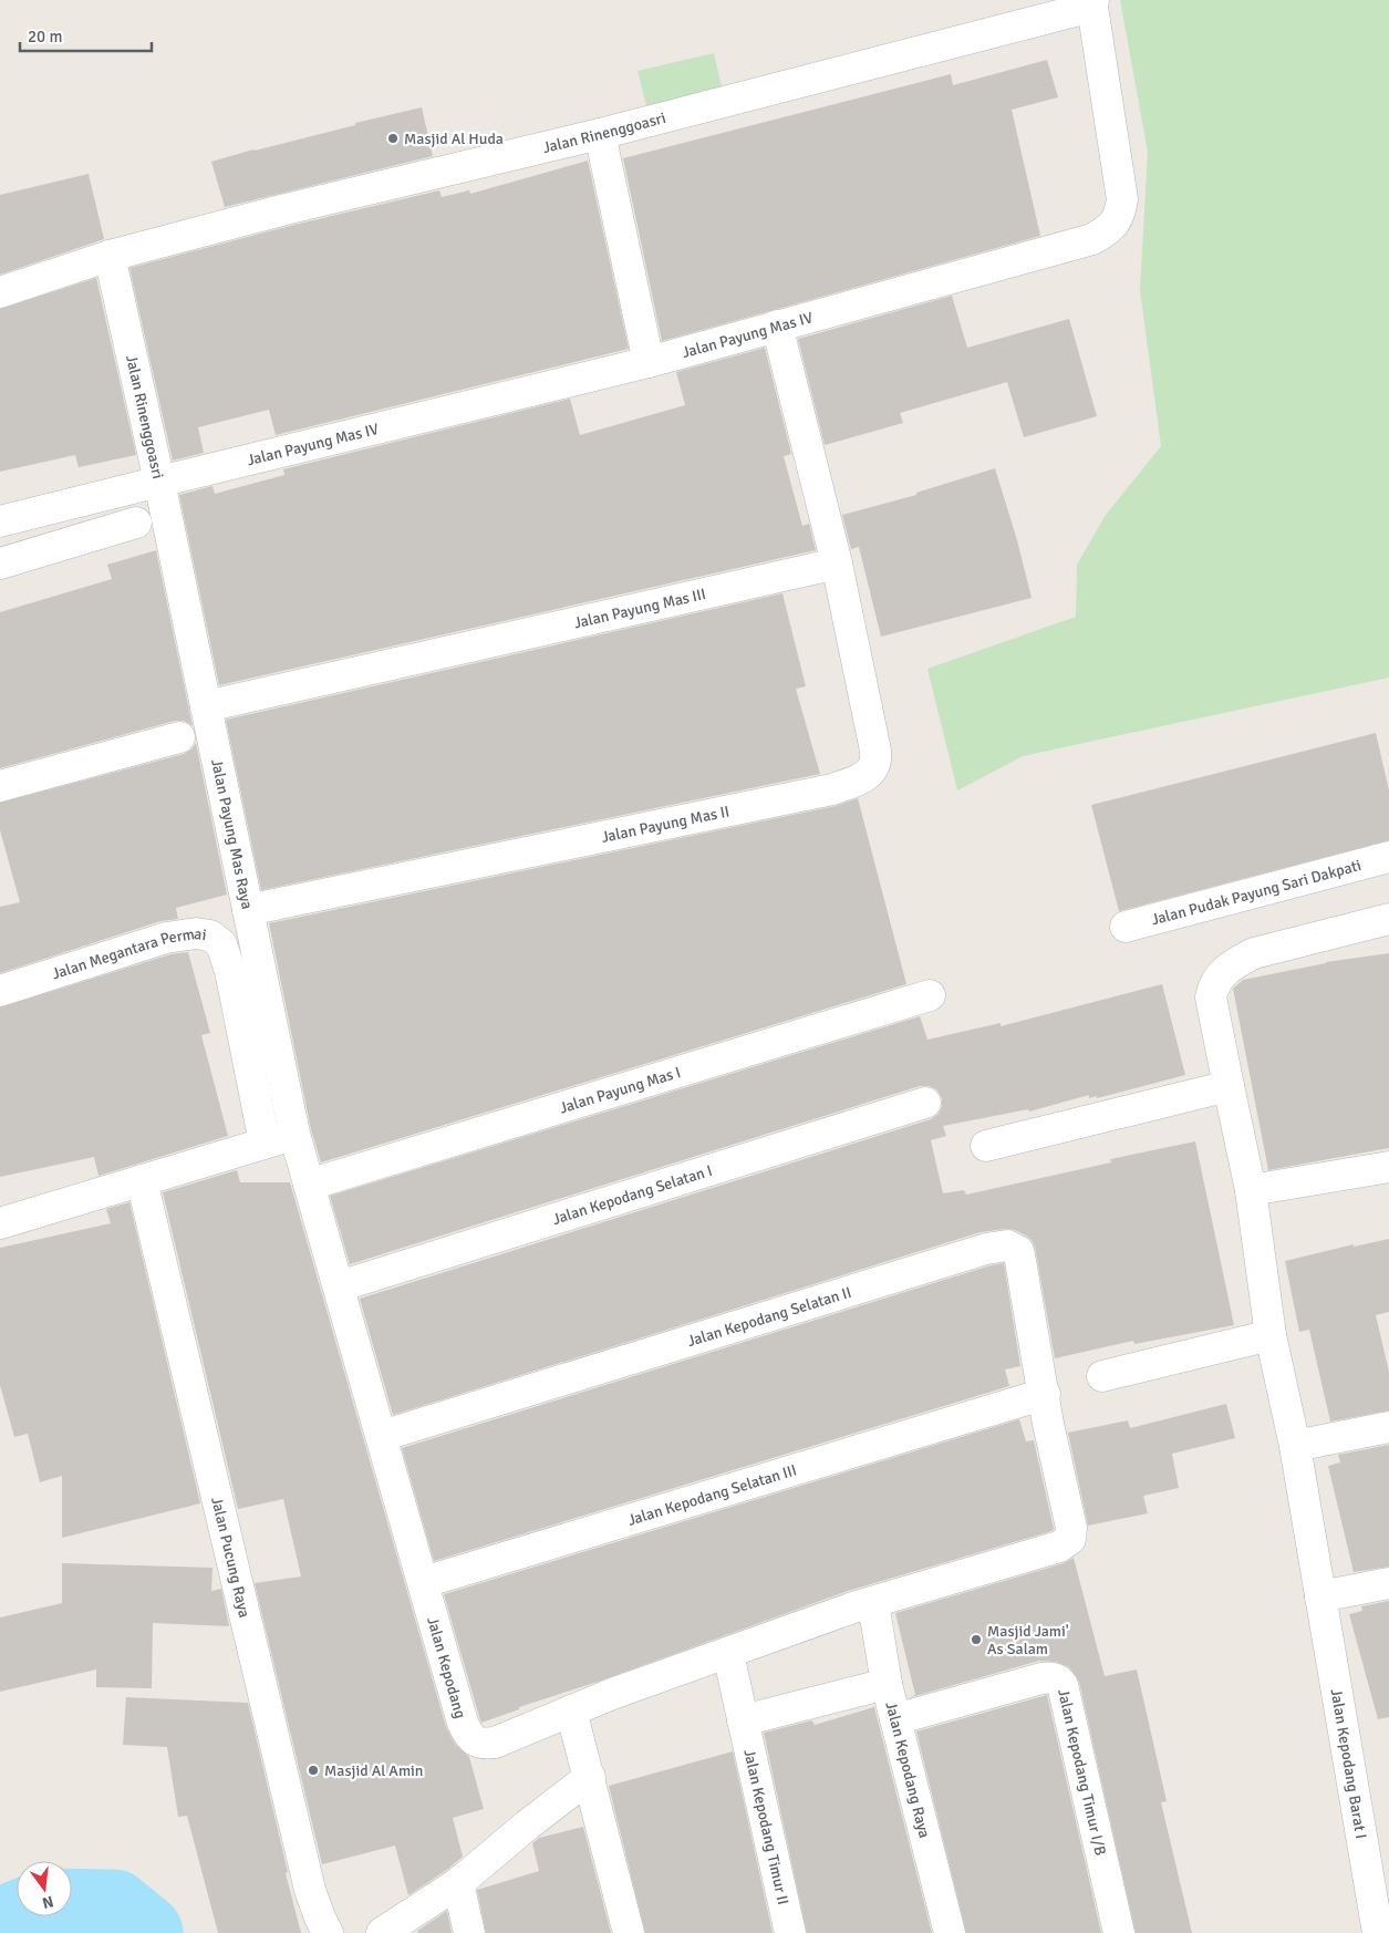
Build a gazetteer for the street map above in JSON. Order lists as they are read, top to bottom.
{
  "streets": {
    "street": [
      "Jalan Rinenggoasri",
      "Jalan Payung Mas IV",
      "Jalan Payung Mas III",
      "Jalan Payung Mas II",
      "Jalan Payung Mas Raya",
      "Jalan Pudak Payung Sari Dakpati",
      "Jalan Megantara Permai",
      "Jalan Payung Mas I",
      "Jalan Kepodang Selatan I",
      "Jalan Kepodang Selatan II",
      "Jalan Kepodang Selatan III",
      "Jalan Pucung Raya",
      "Jalan Kepodang",
      "Jalan Kepodang Barat I",
      "Jalan Kepodang Raya",
      "Jalan Kepodang Timur I/B",
      "Jalan Kepodang Timur II"
    ]
  },
  "crossings": [
    ["Jalan Rinenggoasri", "Jalan Payung Mas IV"],
    ["Jalan Rinenggoasri", "Jalan Payung Mas Raya"],
    ["Jalan Payung Mas IV", "Jalan Payung Mas Raya"],
    ["Jalan Payung Mas III", "Jalan Payung Mas II"],
    ["Jalan Payung Mas III", "Jalan Payung Mas Raya"],
    ["Jalan Payung Mas II", "Jalan Payung Mas Raya"],
    ["Jalan Payung Mas Raya", "Jalan Payung Mas I"],
    ["Jalan Payung Mas Raya", "Jalan Kepodang"],
    ["Jalan Payung Mas I", "Jalan Kepodang"],
    ["Jalan Kepodang Selatan I", "Jalan Kepodang"],
    ["Jalan Kepodang Selatan II", "Jalan Kepodang Selatan III"],
    ["Jalan Kepodang Selatan II", "Jalan Kepodang"],
    ["Jalan Kepodang Selatan III", "Jalan Kepodang"],
    ["Jalan Kepodang", "Jalan Kepodang Raya"],
    ["Jalan Kepodang", "Jalan Kepodang Timur II"],
    ["Jalan Kepodang Raya", "Jalan Kepodang Timur I/B"]
  ],
  "places": ["Masjid Al Huda", "Masjid Jami' As Salam", "Masjid Al Amin"],
  "scale_bar": "20 m",
  "north": "bottom"
}
